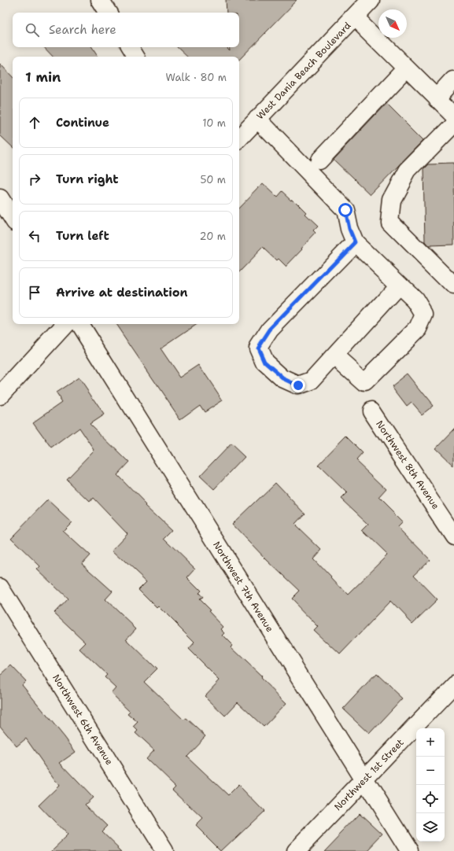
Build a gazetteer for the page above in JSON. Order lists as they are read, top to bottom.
{
  "streets": {
    "street": [
      "West Dania Beach Boulevard",
      "Northwest 8th Avenue",
      "Northwest 7th Avenue",
      "Northwest 6th Avenue",
      "Northwest 1st Street"
    ]
  },
  "crossings": [
    ["Northwest 7th Avenue", "Northwest 1st Street"]
  ],
  "north": "bottom right",
  "page": {
    "search": "Search here",
    "heading": ["1 min", "Walk · 80 m"],
    "list": [
      ["Continue", "10 m"],
      ["Turn right", "50 m"],
      ["Turn left", "20 m"],
      "Arrive at destination"
    ],
    "map_buttons": ["+", "−"]
  }
}
